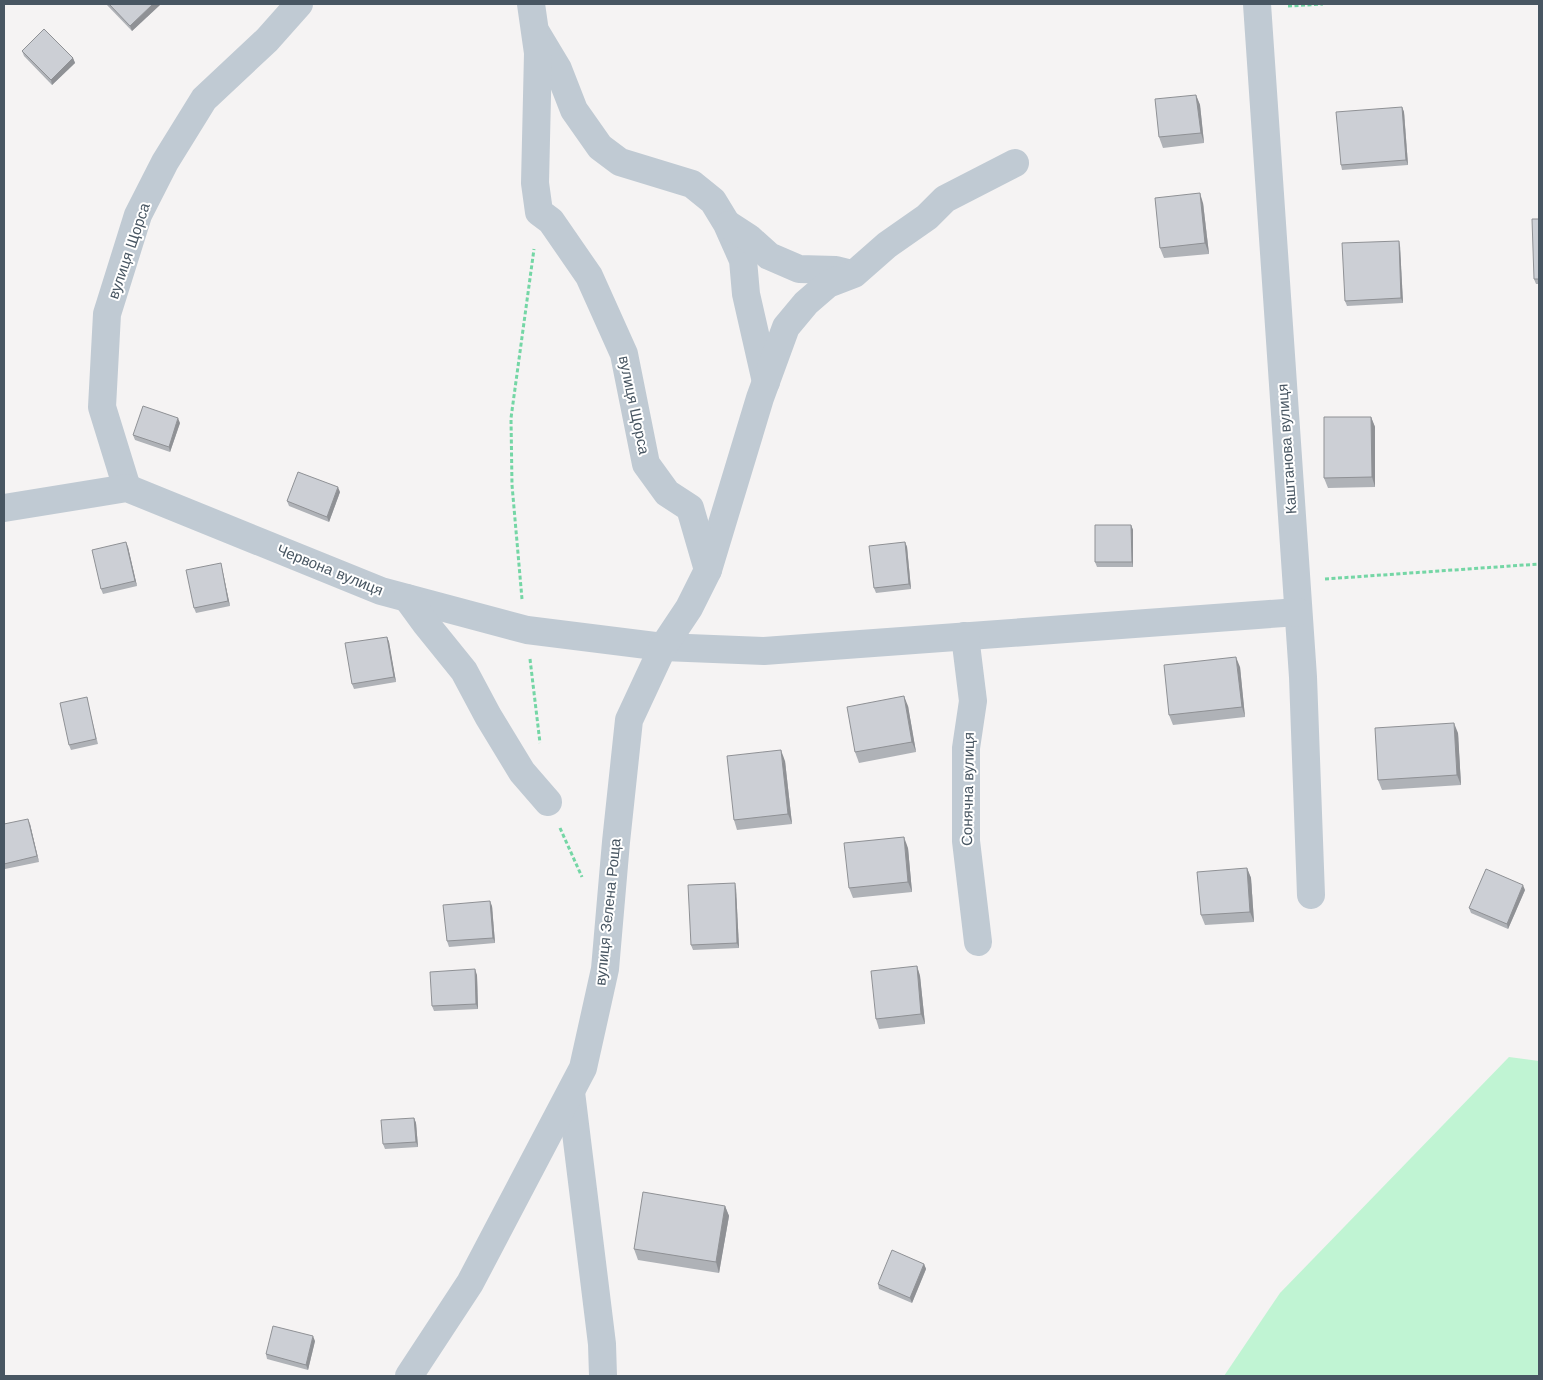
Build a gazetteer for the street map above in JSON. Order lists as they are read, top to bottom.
{
  "streets": {
    "street": [
      "вулиця Щорса",
      "Каштанова вулиця",
      "Червона вулиця",
      "Сонячна вулиця",
      "вулиця Зелена Роща"
    ]
  },
  "crossings": [
    ["вулиця Щорса", "Червона вулиця"],
    ["Каштанова вулиця", "Червона вулиця"],
    ["Червона вулиця", "Сонячна вулиця"],
    ["Червона вулиця", "вулиця Зелена Роща"]
  ]
}
